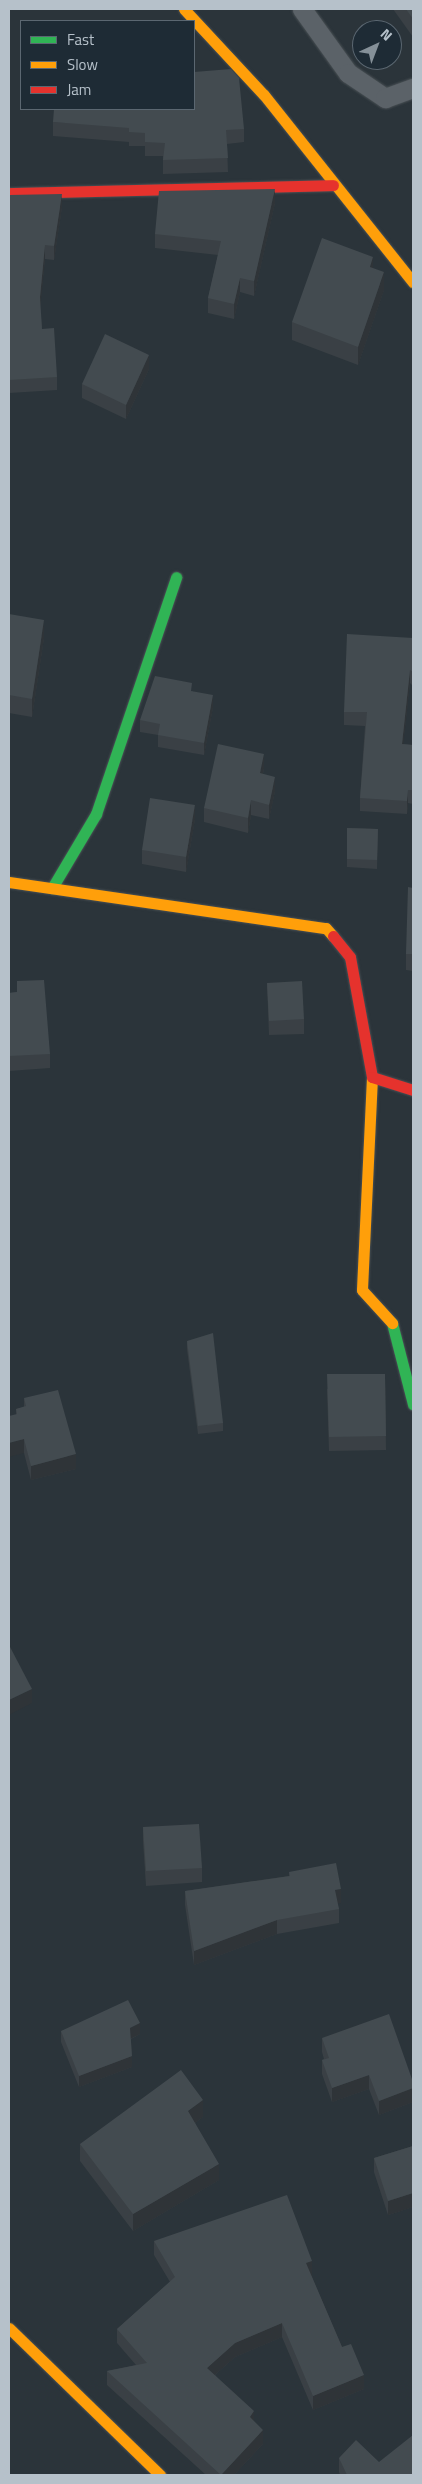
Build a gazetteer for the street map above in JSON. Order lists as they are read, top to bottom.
{
  "legend": ["Fast", "Slow", "Jam"],
  "north": "top right"
}
